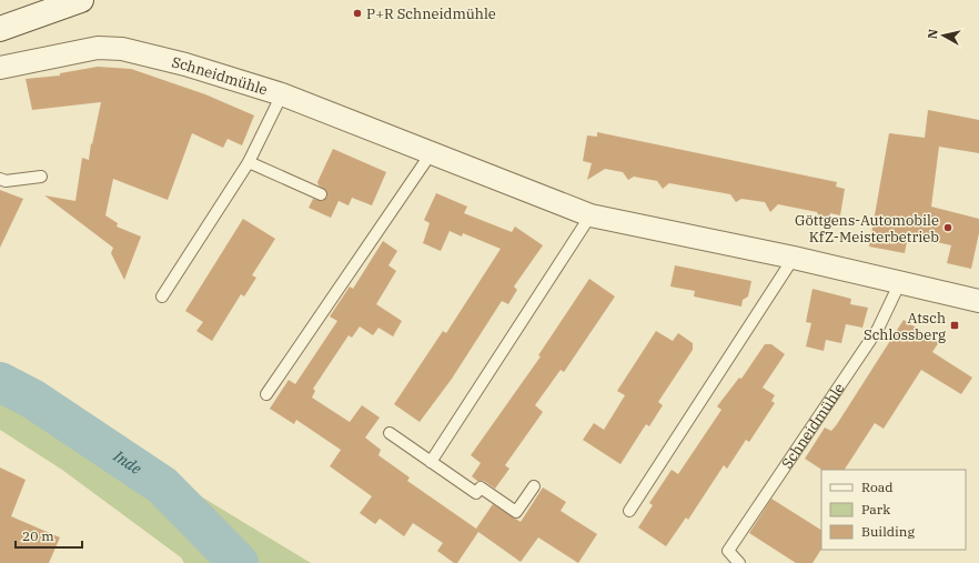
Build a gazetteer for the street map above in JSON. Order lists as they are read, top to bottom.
{
  "streets": {
    "street": ["Schneidmühle"]
  },
  "water": ["Inde"],
  "places": {
    "other": ["P+R Schneidmühle", "Göttgens-Automobile KfZ-Meisterbetrieb"],
    "transit": ["Atsch Schlossberg"]
  },
  "legend": ["Road", "Park", "Building"],
  "scale_bar": "20 m",
  "north": "left"
}
